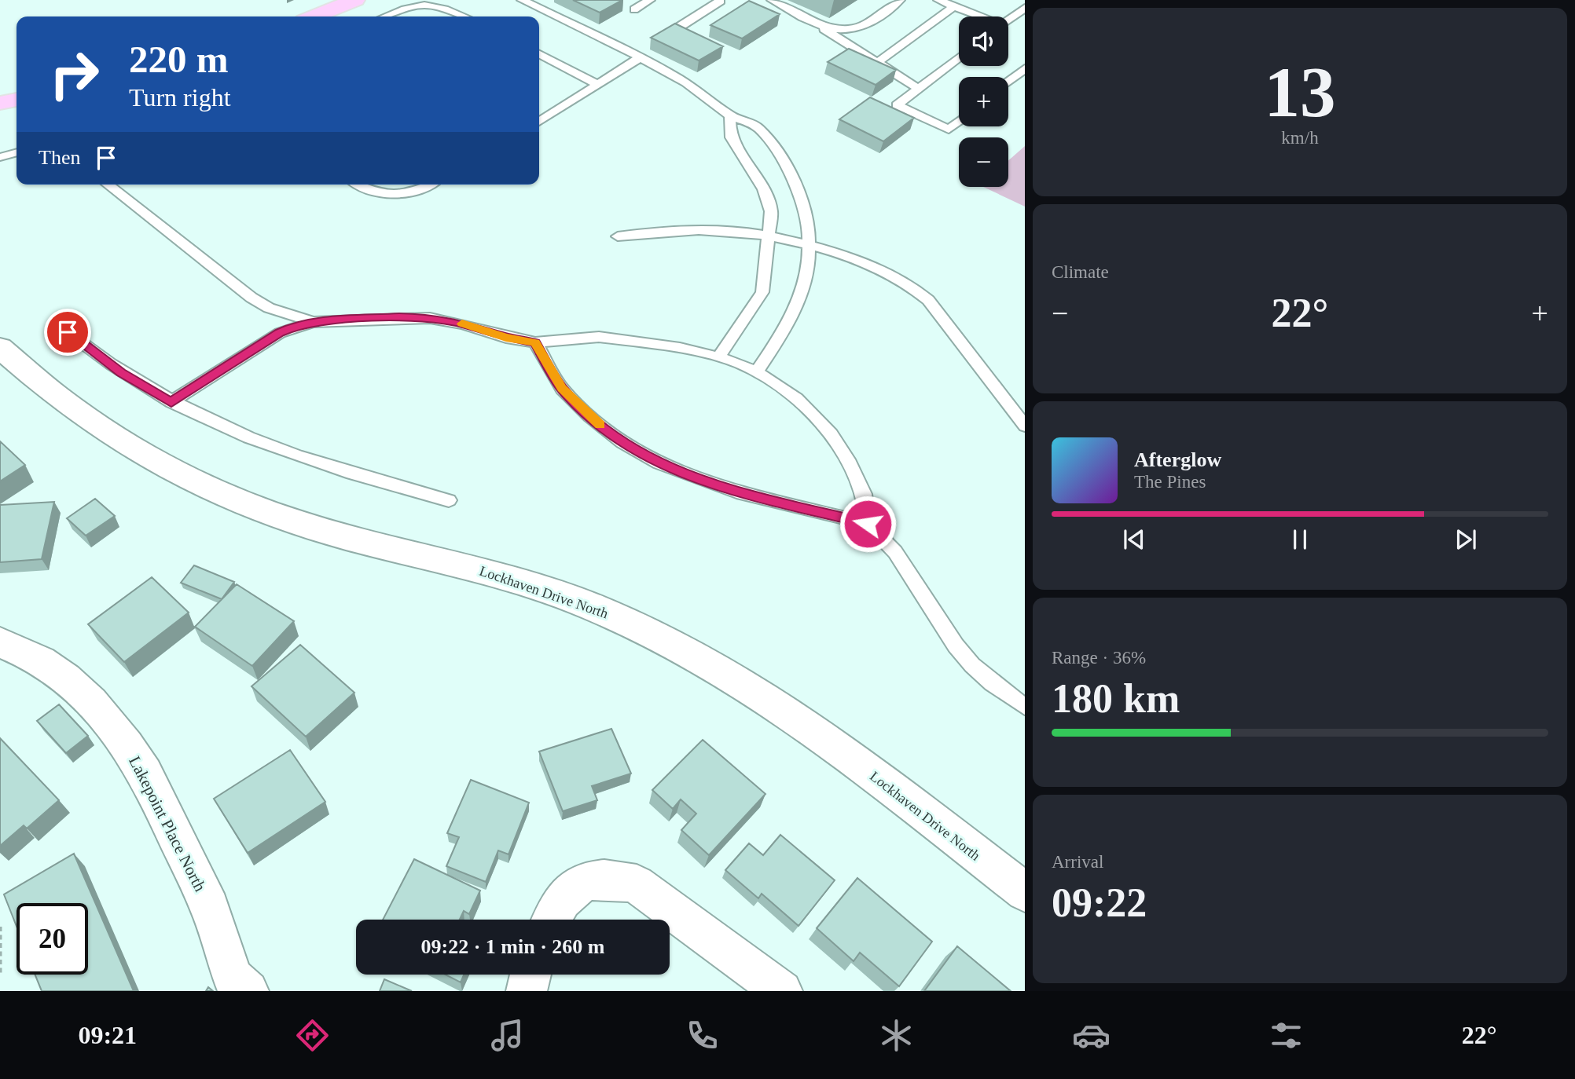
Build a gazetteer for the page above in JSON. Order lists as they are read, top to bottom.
{
  "streets": {
    "street": ["Lockhaven Drive North", "Lakepoint Place North"]
  },
  "page": {
    "tile": [
      ["13", "km/h"],
      "Climate",
      ["Range · 36%", "180 km"],
      ["Arrival", "09:22"]
    ],
    "map_buttons": ["+", "−"],
    "turn": ["220 m", "Turn right"],
    "then": "Then",
    "heat": ["−", "22°", "+"],
    "song": ["Afterglow", "The Pines"],
    "limit": "20",
    "trip": "09:22 · 1 min · 260 m",
    "tabs": ["09:21", "22°"]
  }
}
